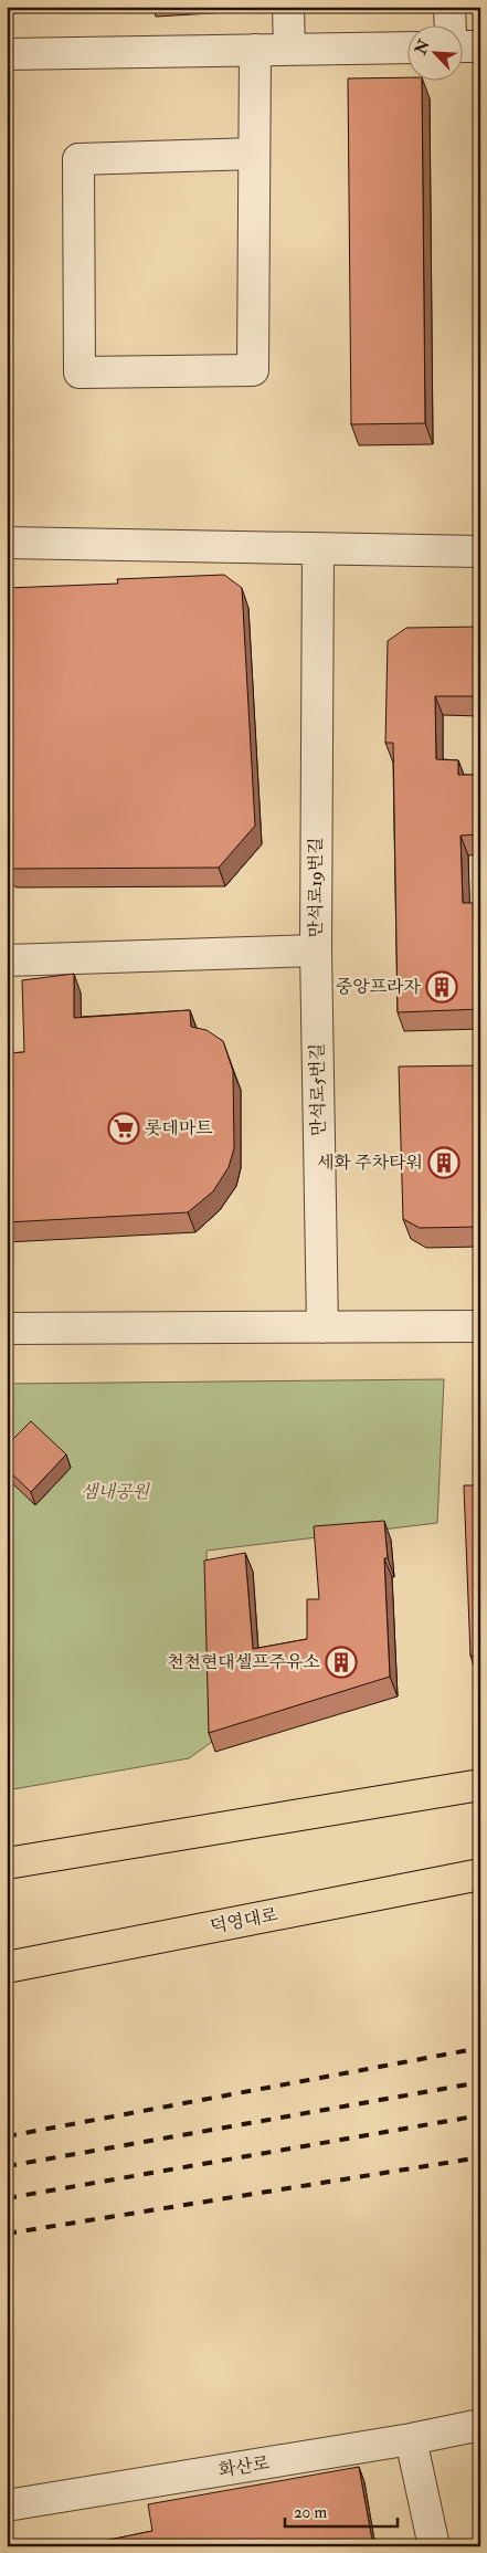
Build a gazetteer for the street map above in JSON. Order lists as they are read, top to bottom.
{
  "streets": {
    "main road": ["덕영대로"],
    "street": ["만석로19번길", "만석로5번길", "화산로"]
  },
  "crossings": [
    ["만석로19번길", "만석로5번길"]
  ],
  "parks": ["샘내공원"],
  "places": {
    "building": ["중앙프라자", "세화 주차타워", "천천현대셀프주유소"],
    "supermarket": ["롯데마트"]
  },
  "scale_bar": "20 m",
  "north": "top left"
}
